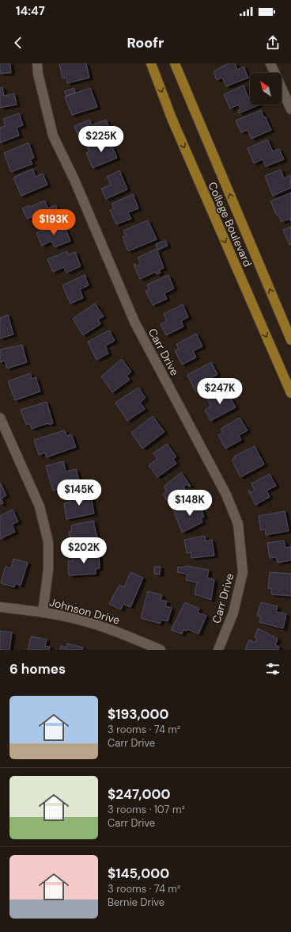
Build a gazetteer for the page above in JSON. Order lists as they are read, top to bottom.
{
  "streets": {
    "main road": ["College Boulevard"],
    "street": ["Carr Drive", "Johnson Drive"]
  },
  "north": "top left",
  "page": {
    "status": "14:47",
    "header": "Roofr",
    "price": [
      "$225K",
      "$193K",
      "$247K",
      "$145K",
      "$148K",
      "$202K"
    ],
    "heading": "6 homes",
    "list": [
      {
        "name": "$193,000",
        "note": "3 rooms · 74 m² · Carr Drive"
      },
      {
        "name": "$247,000",
        "note": "3 rooms · 107 m² · Carr Drive"
      },
      {
        "name": "$145,000",
        "note": "3 rooms · 74 m² · Bernie Drive"
      }
    ]
  }
}
